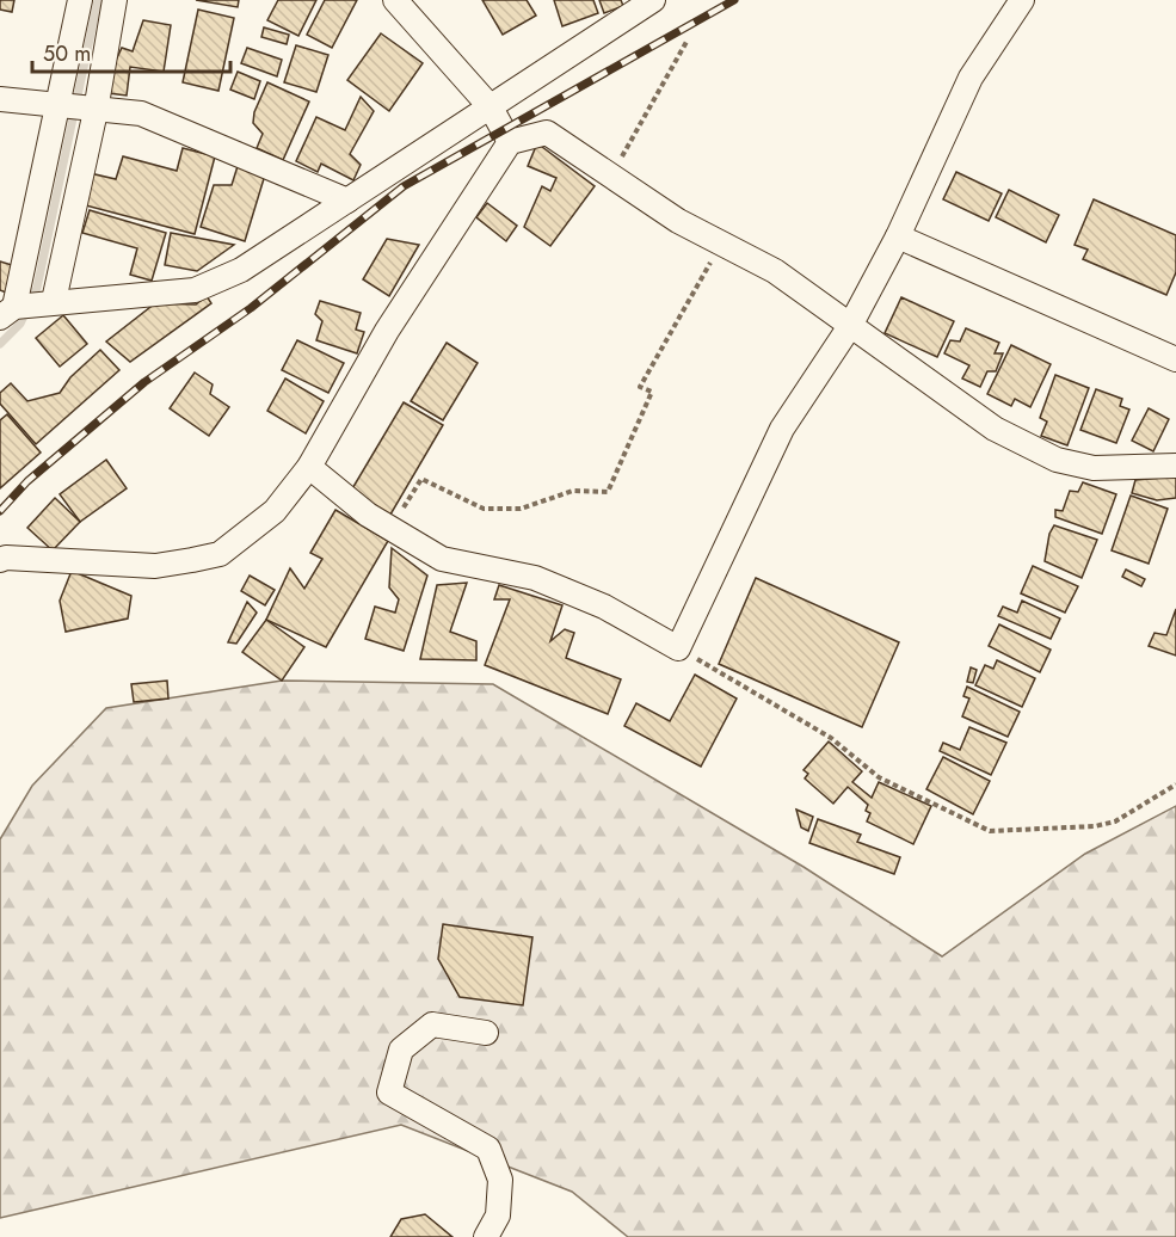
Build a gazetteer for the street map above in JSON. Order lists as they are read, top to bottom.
{
  "scale_bar": "50 m"
}
